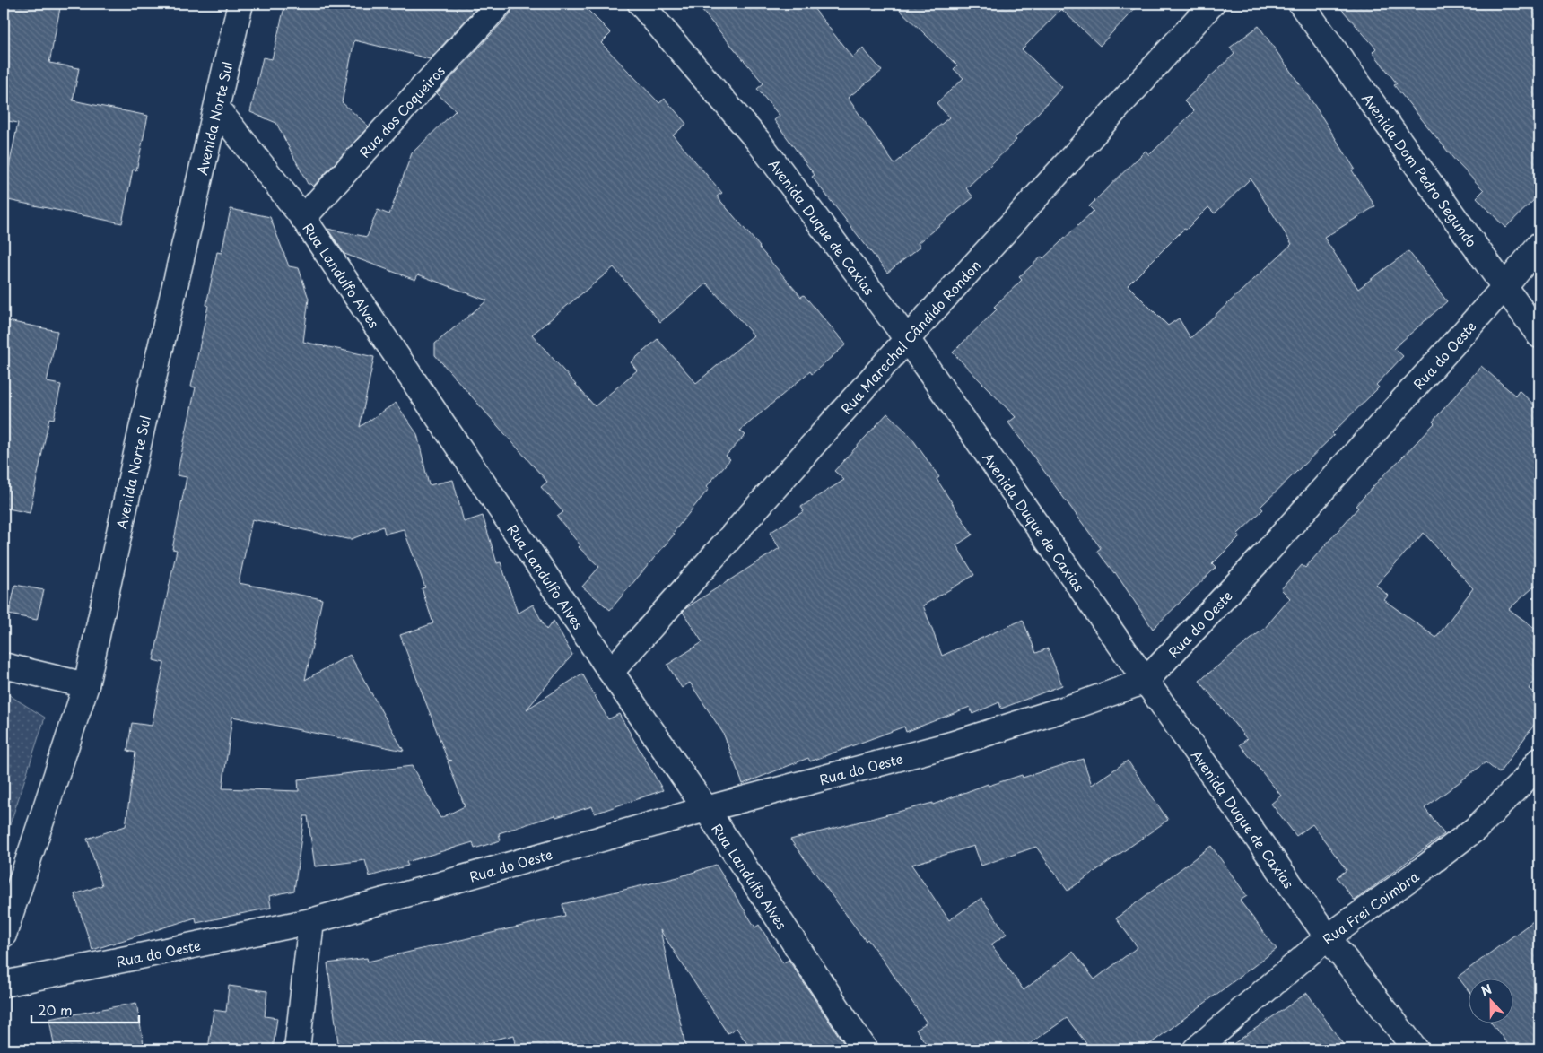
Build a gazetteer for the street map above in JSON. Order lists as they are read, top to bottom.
{
  "streets": {
    "street": [
      "Rua dos Coqueiros",
      "Avenida Norte Sul",
      "Avenida Dom Pedro Segundo",
      "Avenida Duque de Caxias",
      "Rua Landulfo Alves",
      "Rua Marechal Cândido Rondon",
      "Rua do Oeste",
      "Rua Frei Coimbra"
    ]
  },
  "crossings": [
    ["Rua dos Coqueiros", "Rua Landulfo Alves"],
    ["Avenida Norte Sul", "Rua Landulfo Alves"],
    ["Avenida Dom Pedro Segundo", "Rua do Oeste"],
    ["Avenida Duque de Caxias", "Rua Marechal Cândido Rondon"],
    ["Avenida Duque de Caxias", "Rua do Oeste"],
    ["Avenida Duque de Caxias", "Rua Frei Coimbra"],
    ["Rua Landulfo Alves", "Rua Marechal Cândido Rondon"],
    ["Rua Landulfo Alves", "Rua do Oeste"]
  ],
  "scale_bar": "20 m",
  "north": "top"
}
